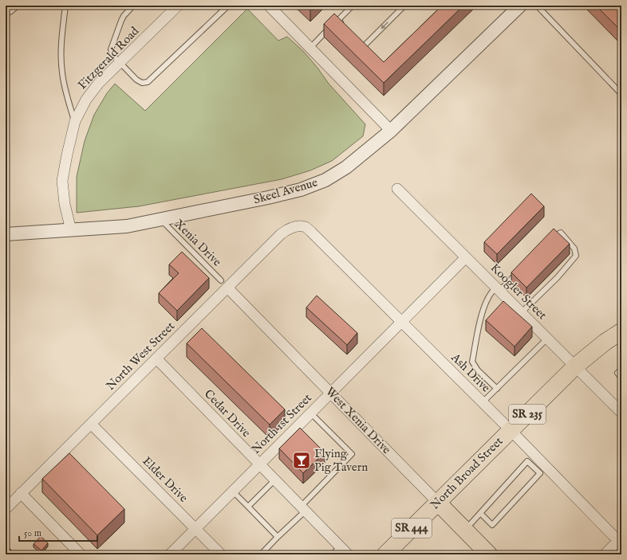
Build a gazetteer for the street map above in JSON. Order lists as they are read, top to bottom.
{
  "streets": {
    "main road": [
      "SR 235",
      "West Xenia Drive",
      "North Broad Street",
      "SR 444"
    ],
    "street": [
      "Fitzgerald Road",
      "Skeel Avenue",
      "Koogler Street",
      "North West Street",
      "Ash Drive",
      "Cedar Drive",
      "North 1st Street",
      "Elder Drive"
    ],
    "lane": ["Xenia Drive"]
  },
  "crossings": [
    ["Fitzgerald Road", "Skeel Avenue"],
    ["Skeel Avenue", "Xenia Drive"],
    ["Xenia Drive", "North West Street"],
    ["Xenia Drive", "West Xenia Drive"],
    ["Koogler Street", "North 1st Street"],
    ["Koogler Street", "North Broad Street"],
    ["North West Street", "Ash Drive"],
    ["North West Street", "Cedar Drive"],
    ["North West Street", "West Xenia Drive"],
    ["North West Street", "Elder Drive"],
    ["Ash Drive", "North 1st Street"],
    ["Ash Drive", "North Broad Street"],
    ["Cedar Drive", "North 1st Street"],
    ["West Xenia Drive", "North 1st Street"],
    ["West Xenia Drive", "North Broad Street"],
    ["North 1st Street", "Elder Drive"]
  ],
  "places": {
    "bar": ["Flying Pig Tavern"]
  },
  "scale_bar": "50 m"
}
